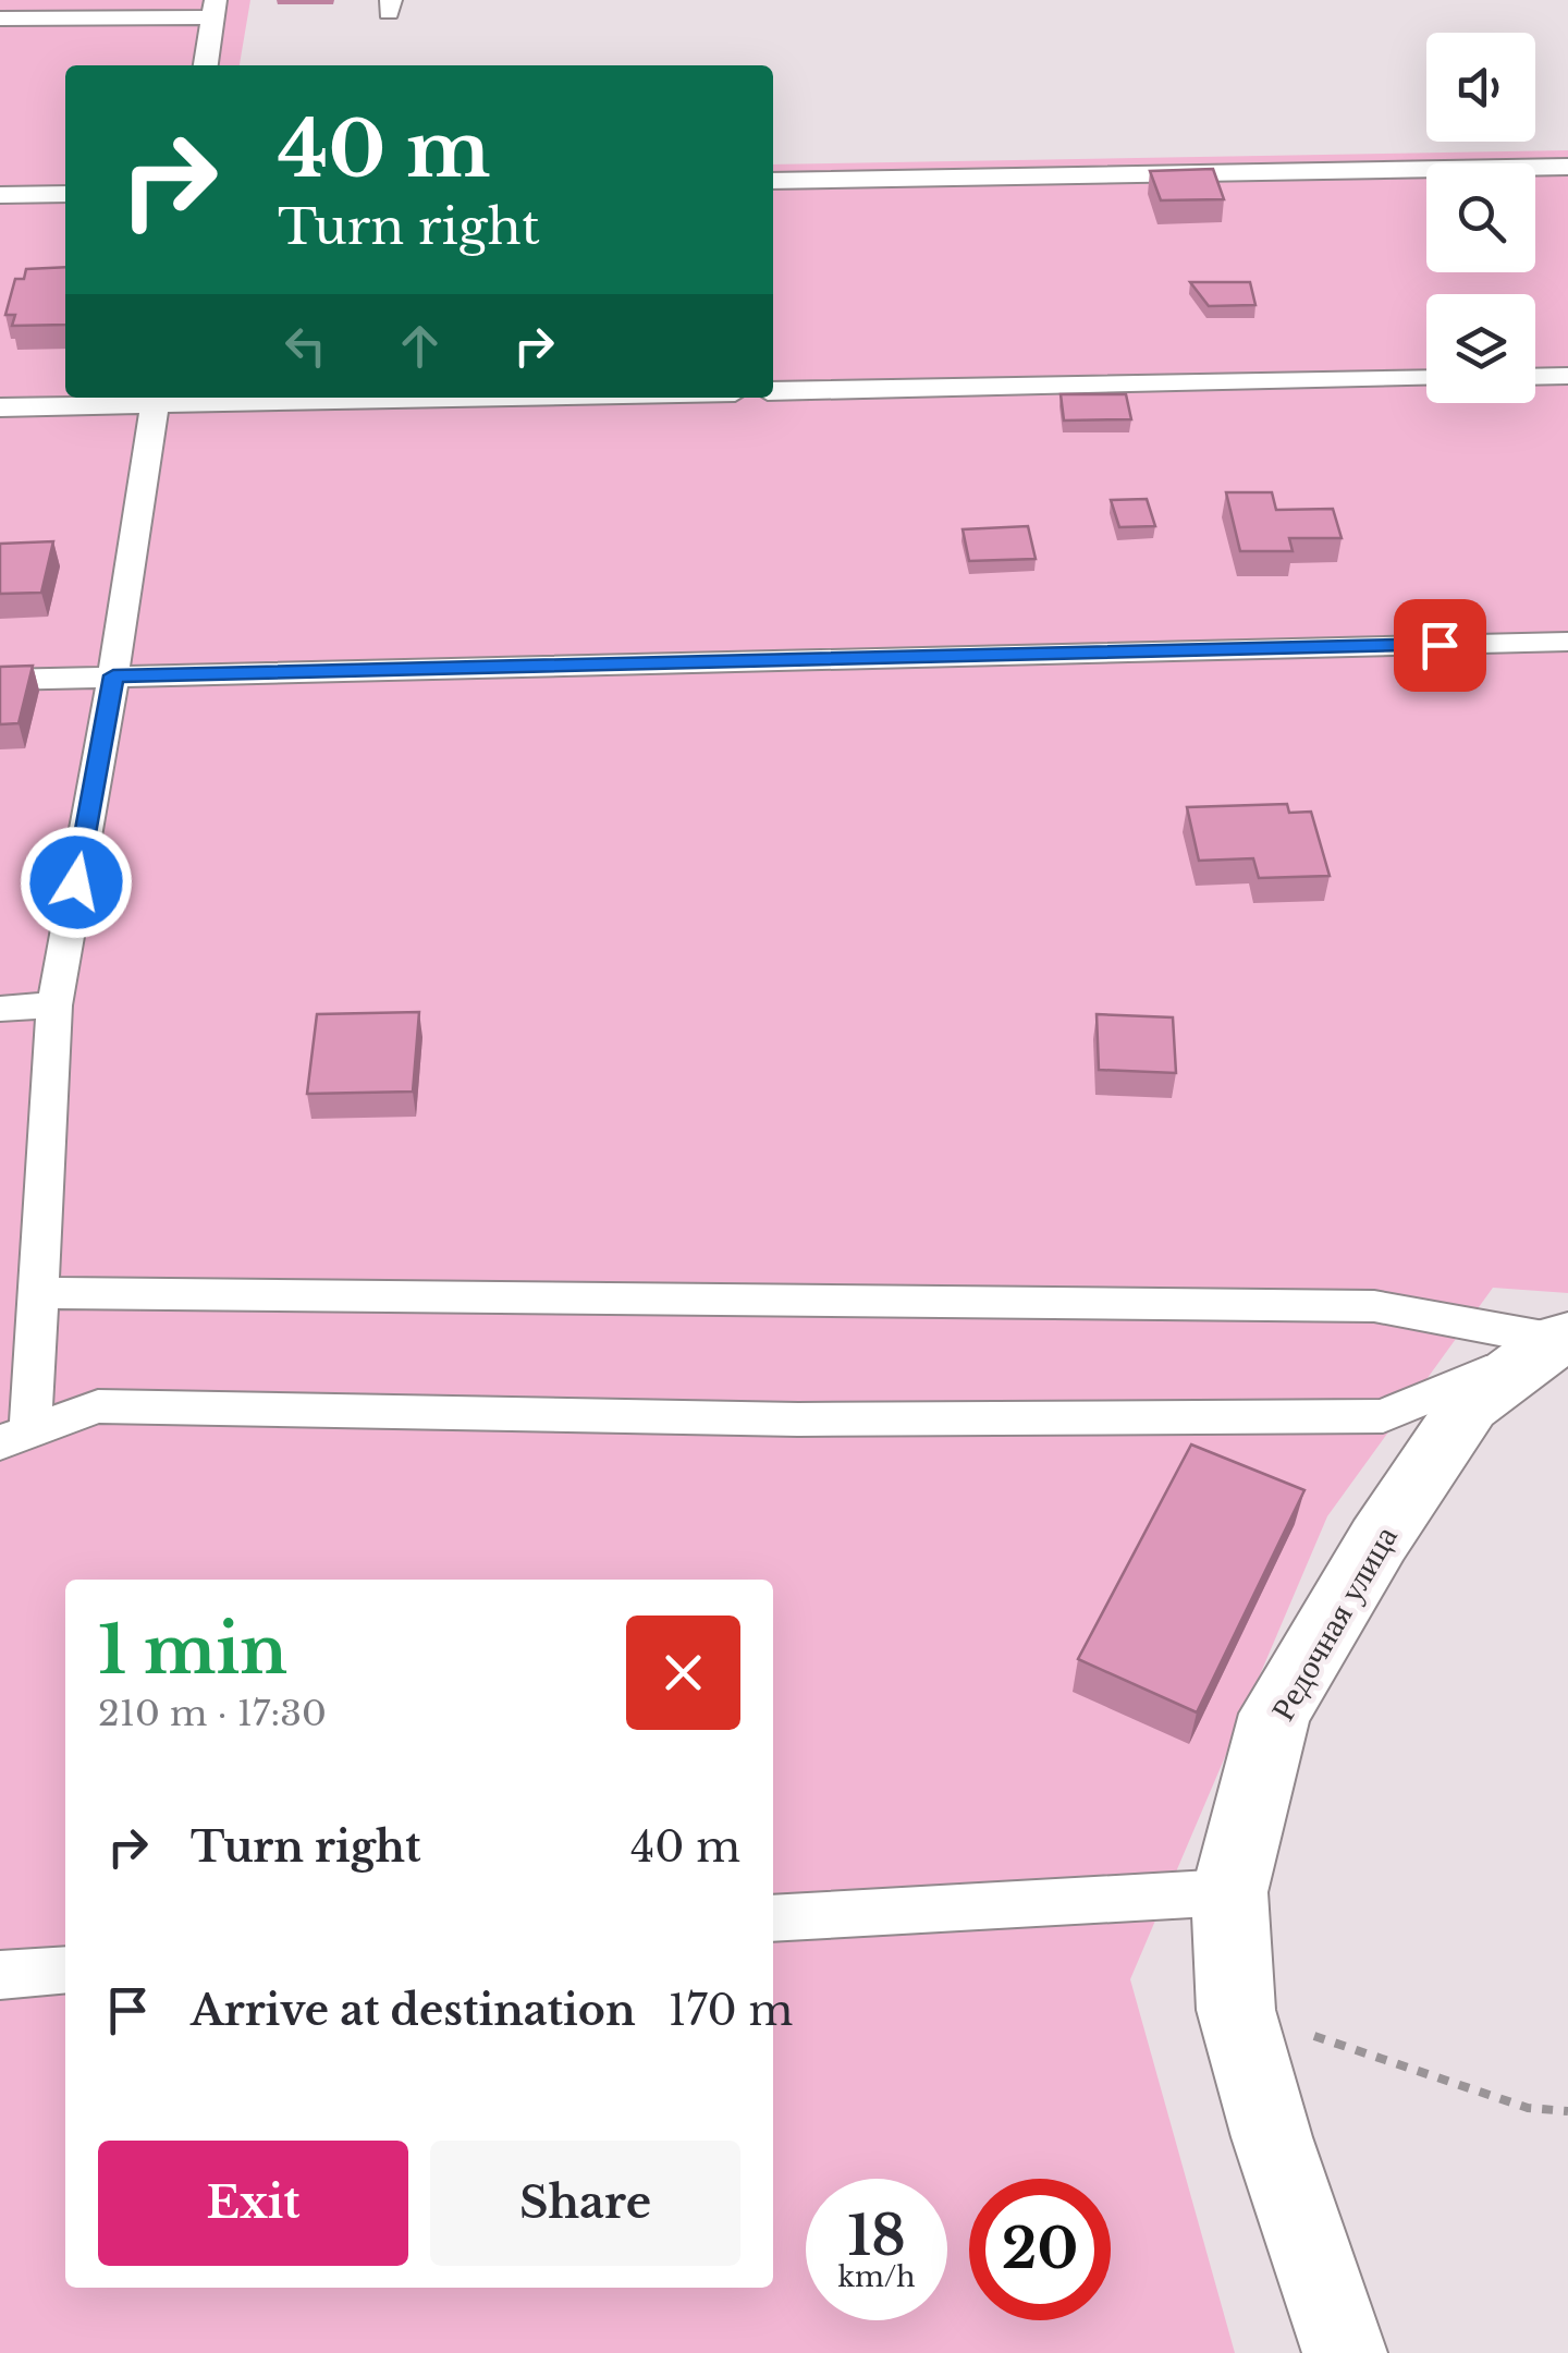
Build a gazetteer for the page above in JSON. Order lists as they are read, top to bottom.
{
  "streets": {
    "street": ["Редочная улица"]
  },
  "page": {
    "turn": ["40 m", "Turn right"],
    "heading": ["1 min", "210 m · 17:30"],
    "list": [
      {
        "name": "Turn right",
        "value": "40 m"
      },
      {
        "name": "Arrive at destination",
        "value": "170 m"
      }
    ],
    "buttons": ["Exit", "Share"],
    "speed": "18 km/h",
    "limit": "20"
  }
}
